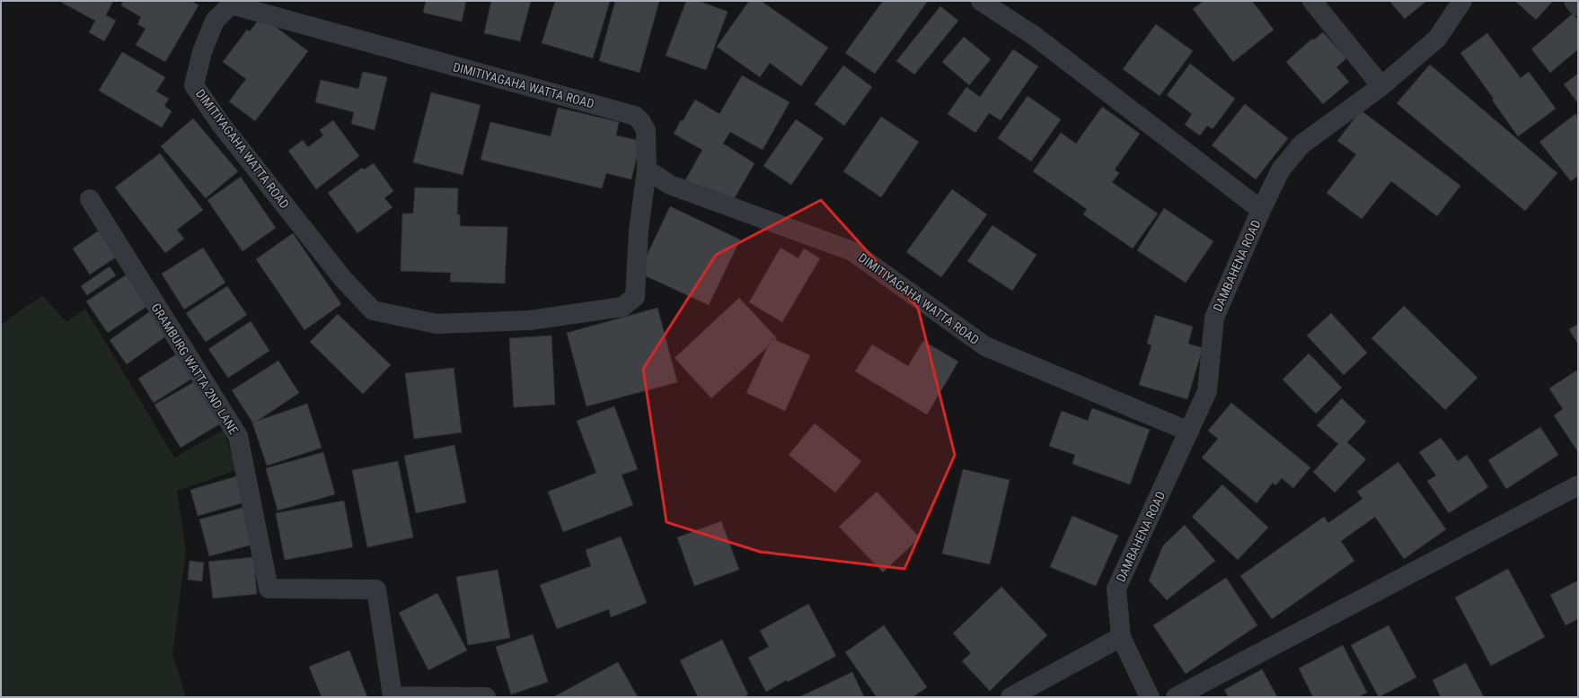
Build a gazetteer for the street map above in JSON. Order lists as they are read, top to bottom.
{
  "streets": {
    "street": ["DIMITIYAGAHA WATTA ROAD", "DAMBAHENA ROAD", "GRAMBURG WATTA 2ND LANE"]
  },
  "crossings": [
    ["DIMITIYAGAHA WATTA ROAD", "DAMBAHENA ROAD"]
  ]
}
